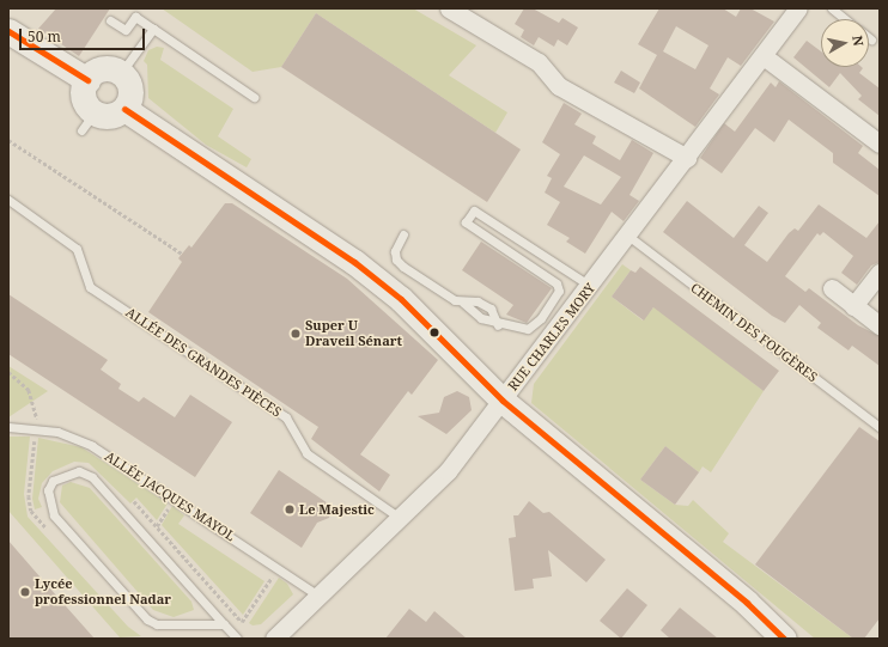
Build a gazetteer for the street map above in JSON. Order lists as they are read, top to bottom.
{
  "streets": {
    "street": ["RUE CHARLES MORY"],
    "lane": ["CHEMIN DES FOUGÈRES", "ALLÉE DES GRANDES PIÈCES", "ALLÉE JACQUES MAYOL"]
  },
  "crossings": [
    ["CHEMIN DES FOUGÈRES", "RUE CHARLES MORY"],
    ["RUE CHARLES MORY", "ALLÉE DES GRANDES PIÈCES"],
    ["RUE CHARLES MORY", "ALLÉE JACQUES MAYOL"]
  ],
  "places": ["Super U Draveil Sénart", "Le Majestic", "Lycée professionnel Nadar"],
  "scale_bar": "50 m",
  "north": "right"
}
